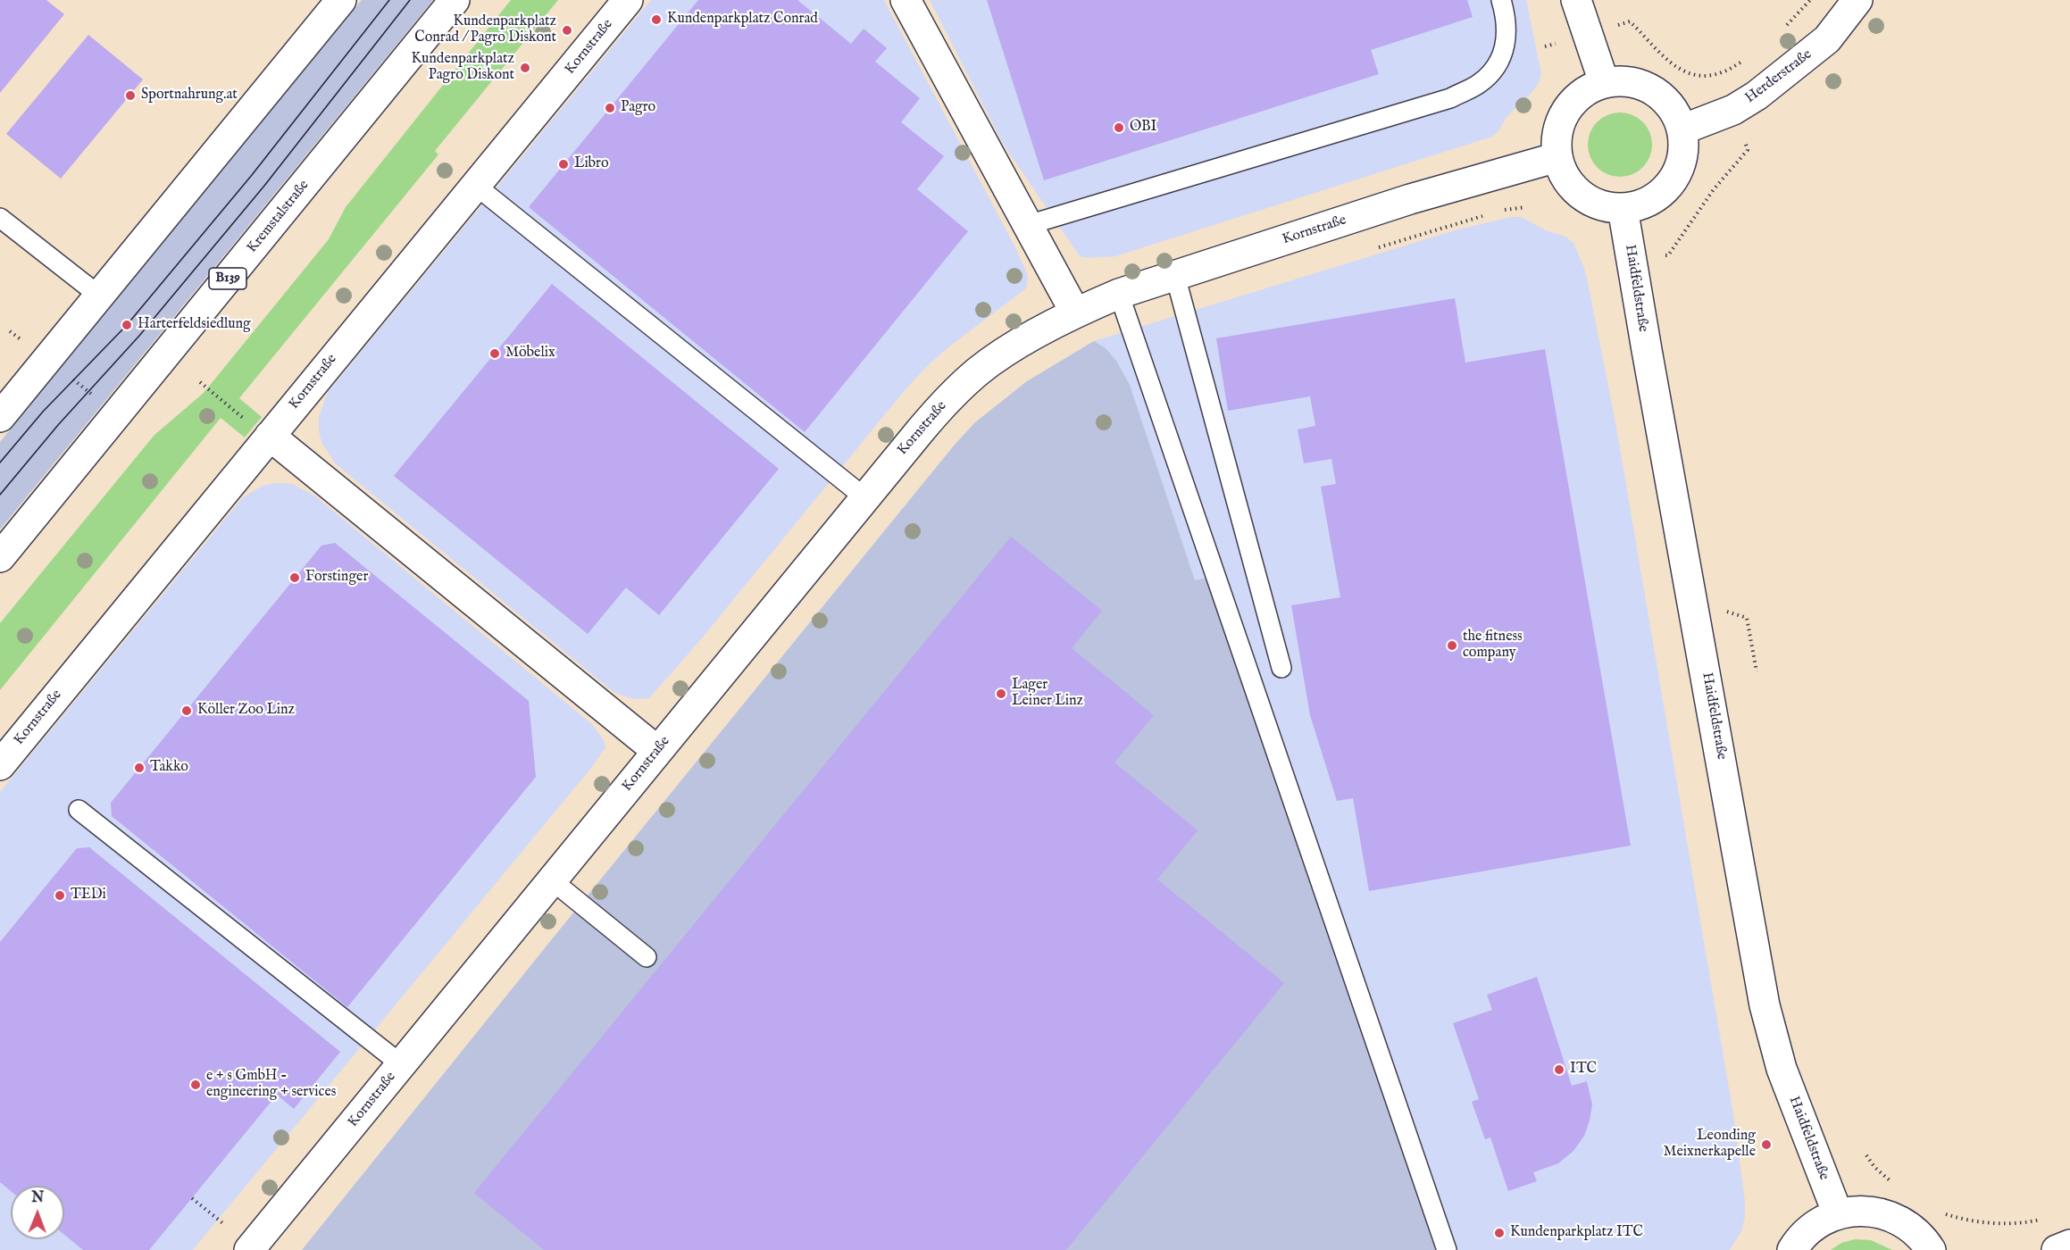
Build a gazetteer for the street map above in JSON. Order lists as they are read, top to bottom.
{
  "streets": {
    "street": [
      "Kornstraße",
      "Herderstraße",
      "Kremstalstraße",
      "B139",
      "Haidfeldstraße"
    ]
  },
  "crossings": [
    ["Kornstraße", "Herderstraße"],
    ["Kornstraße", "Haidfeldstraße"],
    ["Herderstraße", "Haidfeldstraße"]
  ],
  "places": [
    "Kundenparkplatz Conrad",
    "Kundenparkplatz Conrad / Pagro Diskont",
    "Kundenparkplatz Pagro Diskont",
    "Sportnahrung.at",
    "Pagro",
    "OBI",
    "Libro",
    "Harterfeldsiedlung",
    "Möbelix",
    "Forstinger",
    "the fitness company",
    "Lager Leiner Linz",
    "Köller Zoo Linz",
    "Takko",
    "TEDi",
    "ITC",
    "e + s GmbH - engineering + services",
    "Leonding Meixnerkapelle",
    "Kundenparkplatz ITC"
  ],
  "north": "top"
}
